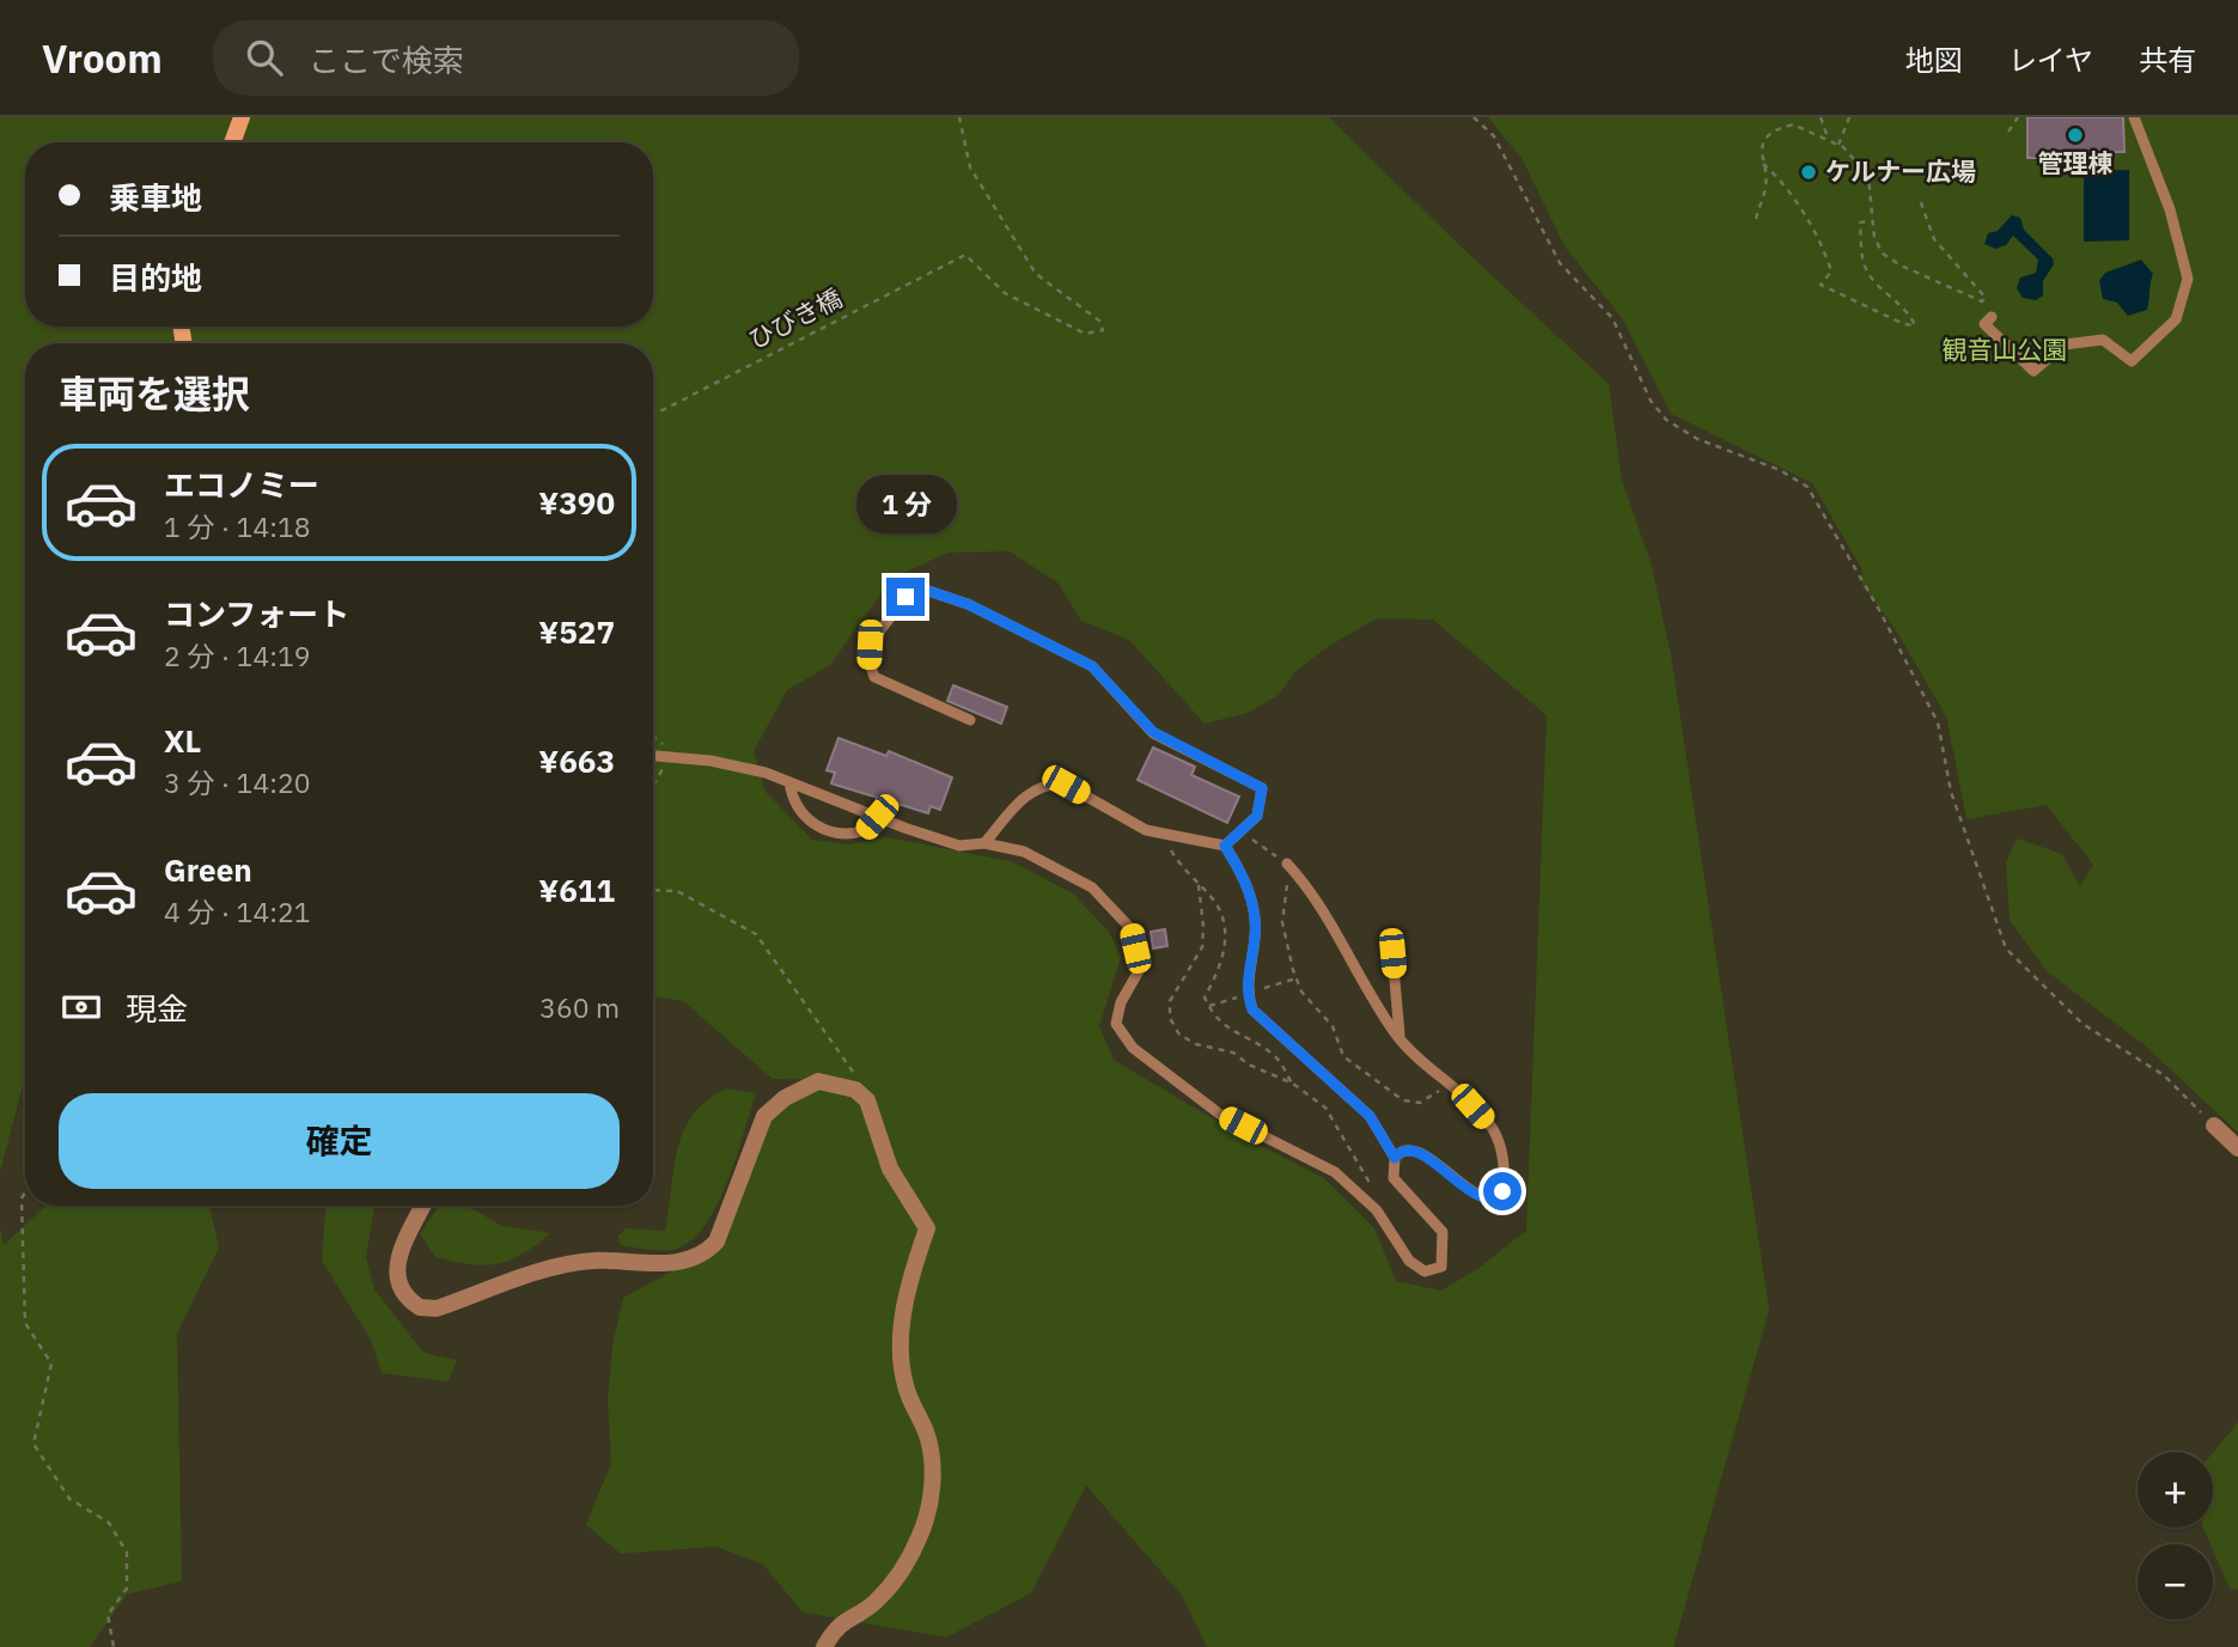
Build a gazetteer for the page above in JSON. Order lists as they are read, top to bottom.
{
  "streets": {
    "path": ["ひびき橋"]
  },
  "parks": ["観音山公園"],
  "places": ["管理棟", "ケルナー広場"],
  "page": {
    "header": "Vroom",
    "search": "ここで検索",
    "nav": ["地図", "レイヤ", "共有"],
    "banner": ["乗車地", "目的地"],
    "heading": "車両を選択",
    "list": [
      {
        "name": "エコノミー",
        "note": "1 分 · 14:18",
        "value": "¥390"
      },
      {
        "name": "コンフォート",
        "note": "2 分 · 14:19",
        "value": "¥527"
      },
      {
        "name": "XL",
        "note": "3 分 · 14:20",
        "value": "¥663"
      },
      {
        "name": "Green",
        "note": "4 分 · 14:21",
        "value": "¥611"
      }
    ],
    "bubble": "1 分",
    "pay": ["現金", "360 m"],
    "buttons": "確定",
    "map_buttons": ["+", "−"]
  }
}
